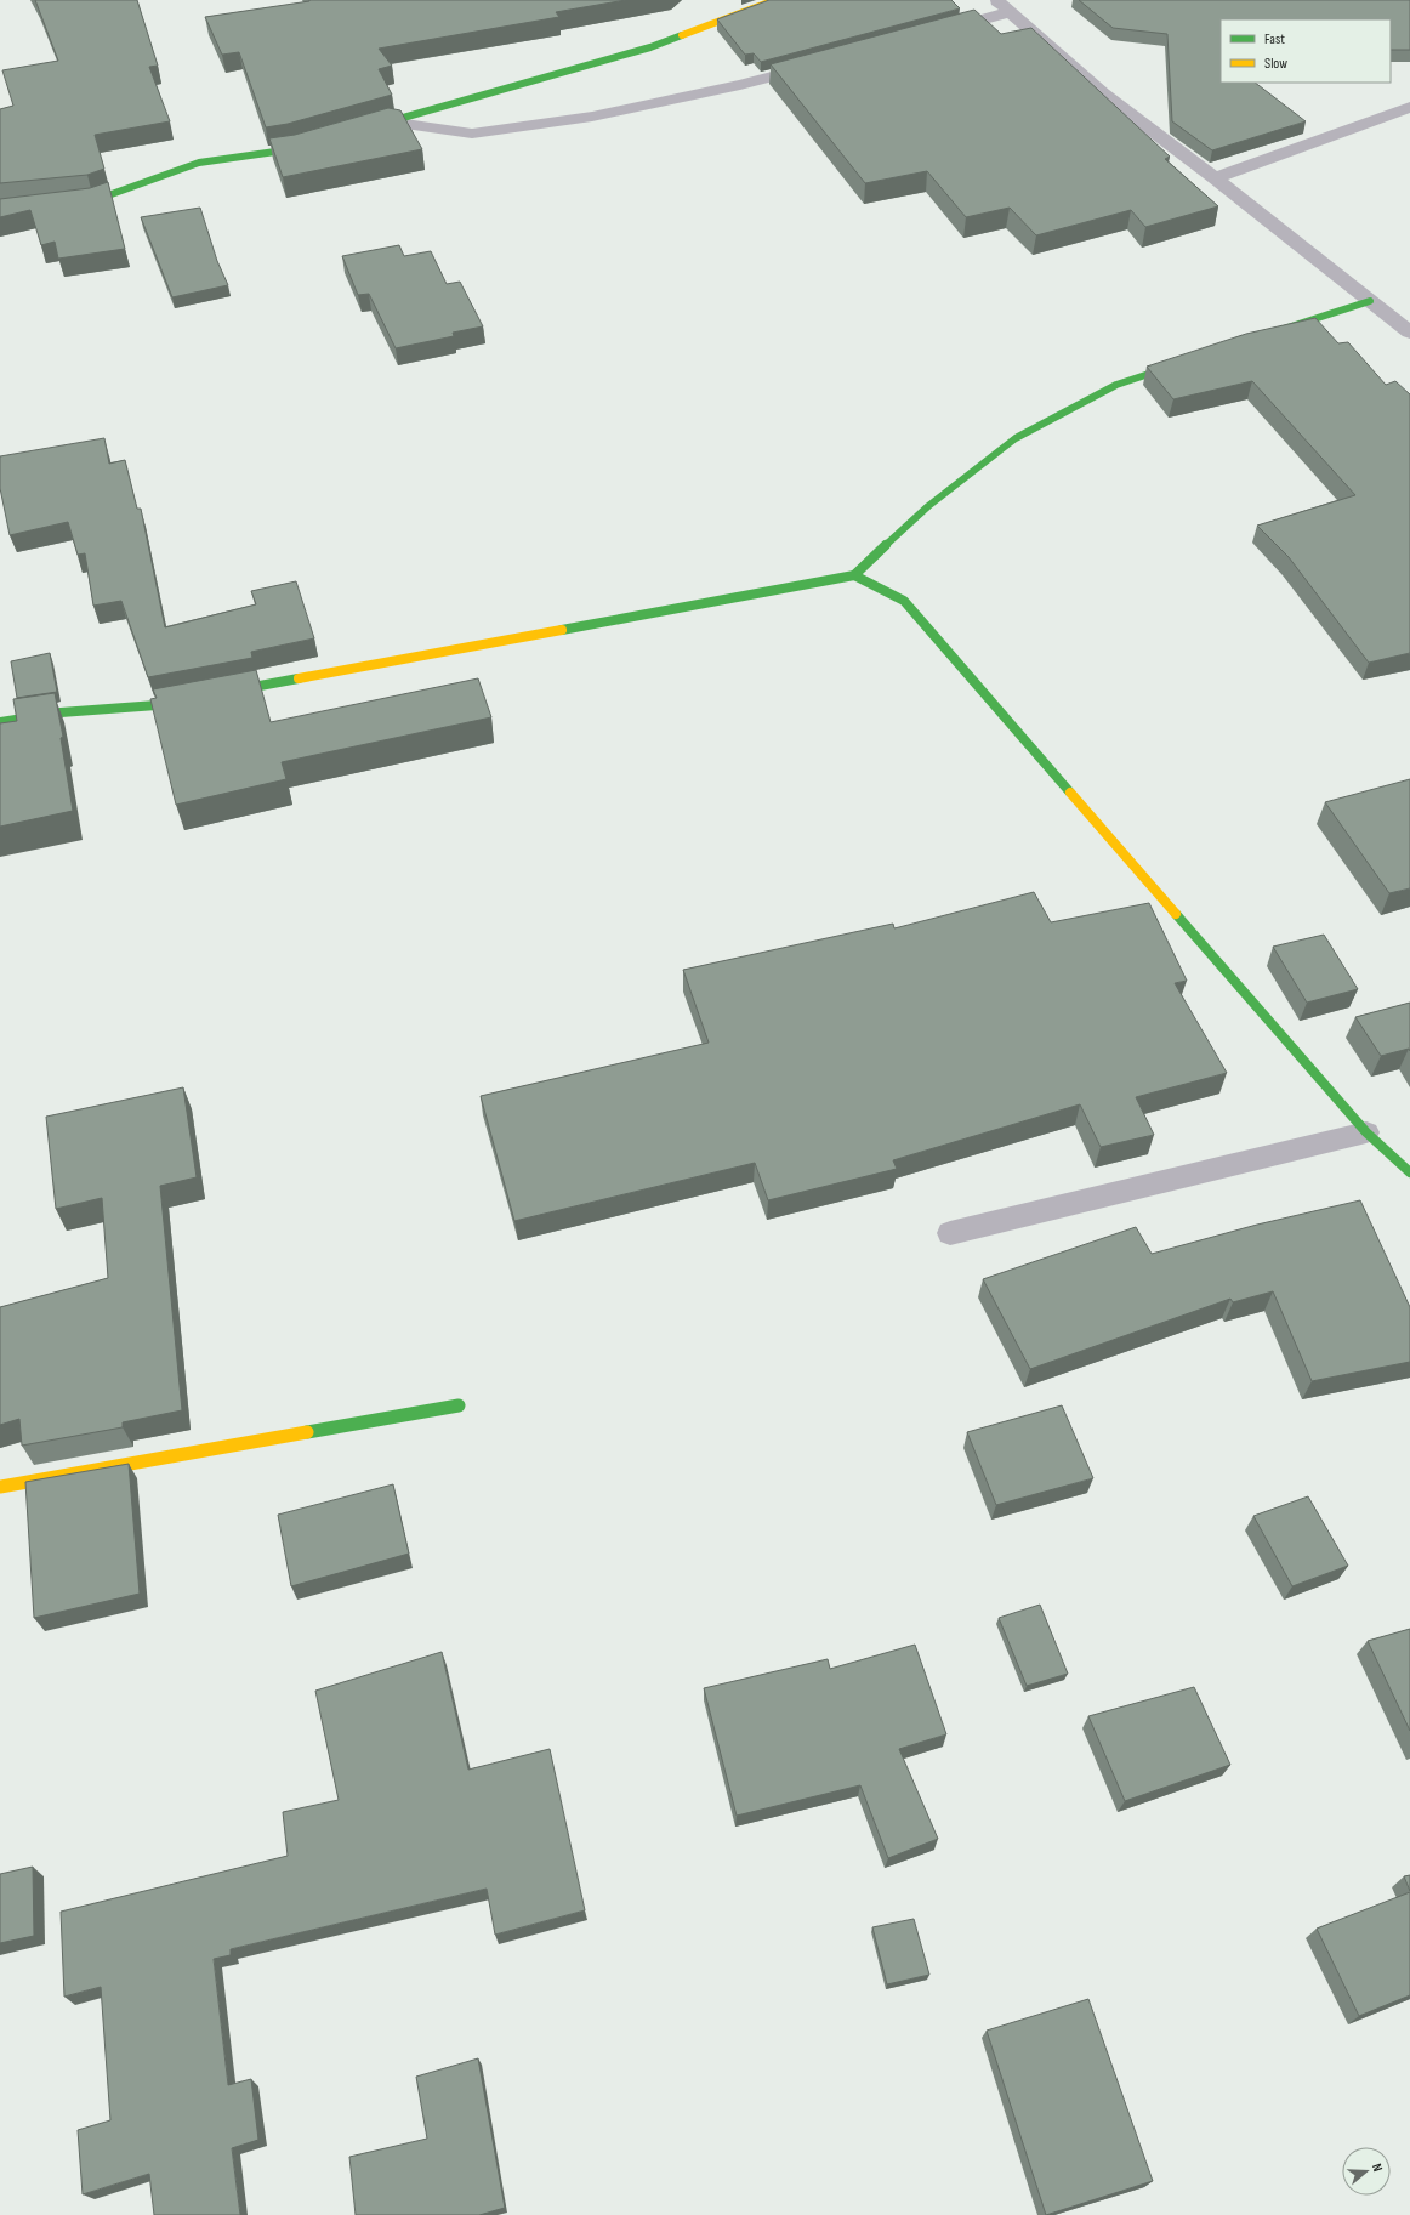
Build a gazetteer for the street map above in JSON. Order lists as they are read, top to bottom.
{
  "legend": ["Fast", "Slow"],
  "north": "right"
}
